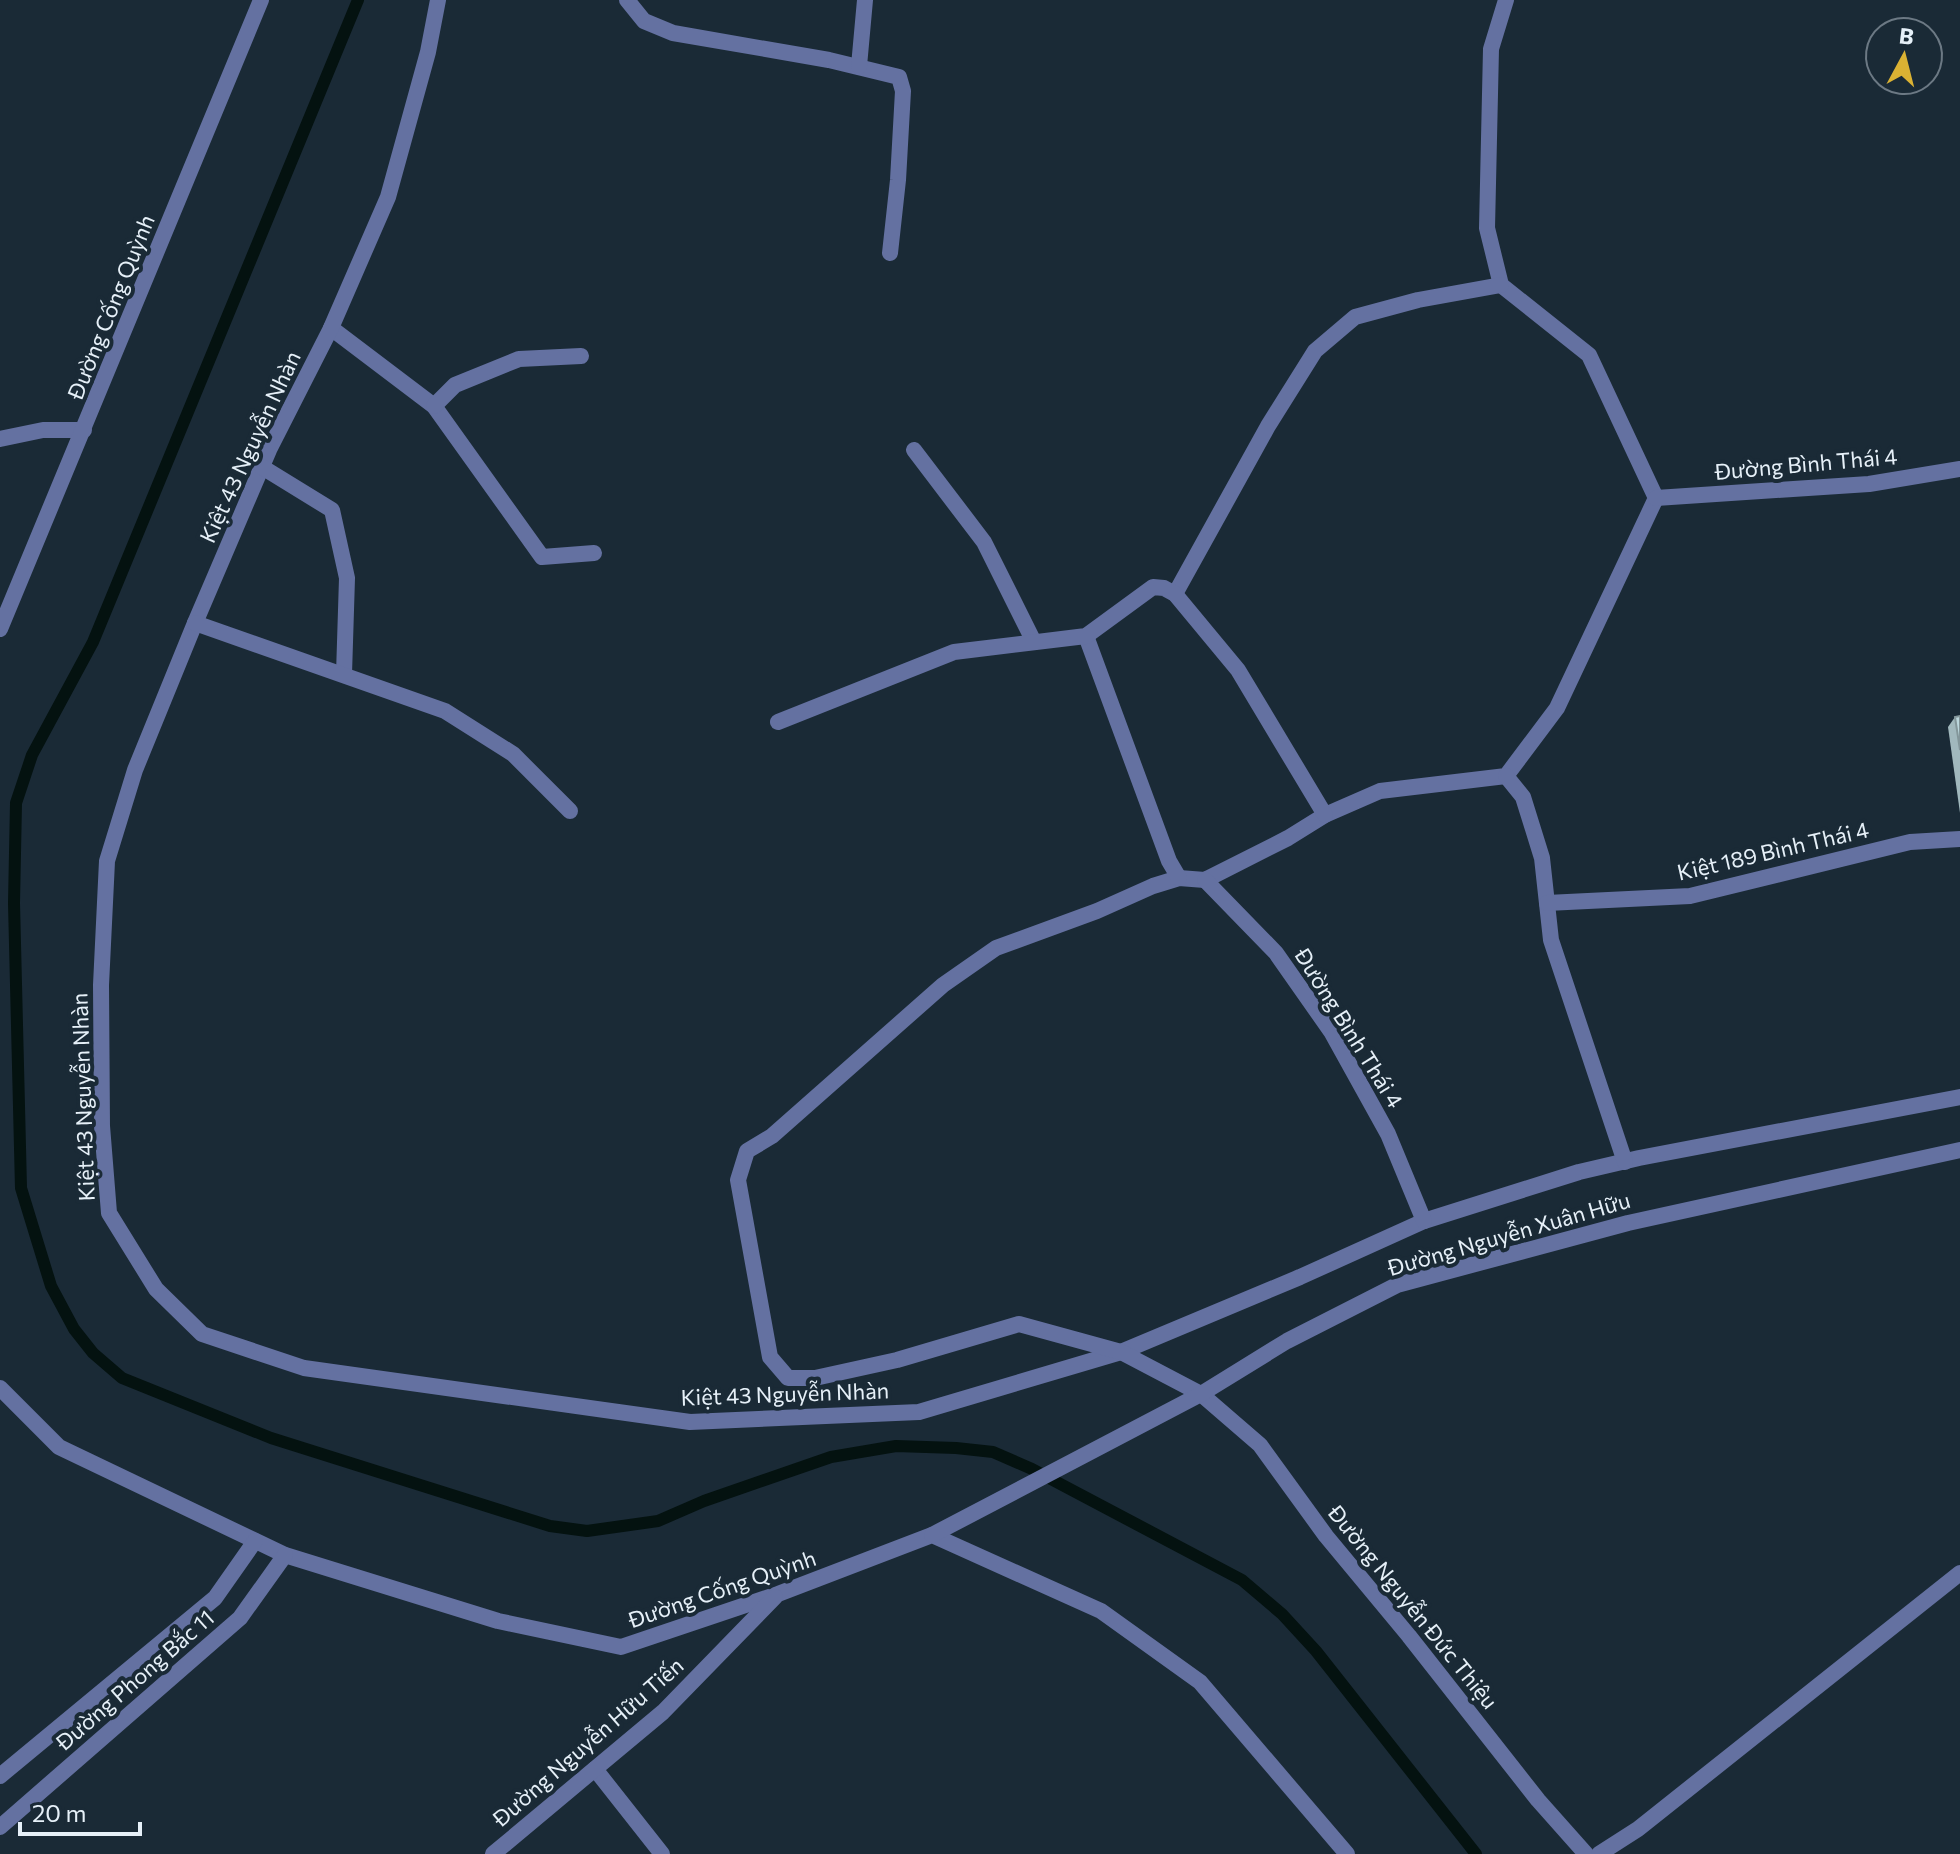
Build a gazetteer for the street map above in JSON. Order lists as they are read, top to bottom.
{
  "streets": {
    "street": [
      "Đường Cống Quỳnh",
      "Kiệt 43 Nguyễn Nhàn",
      "Đường Bình Thái 4",
      "Kiệt 189 Bình Thái 4",
      "Đường Nguyễn Xuân Hữu",
      "Đường Nguyễn Đức Thiệu",
      "Đường Phong Bắc 11",
      "Đường Nguyễn Hữu Tiến"
    ]
  },
  "crossings": [
    ["Đường Cống Quỳnh", "Đường Nguyễn Xuân Hữu"],
    ["Đường Cống Quỳnh", "Đường Phong Bắc 11"],
    ["Đường Cống Quỳnh", "Đường Nguyễn Hữu Tiến"],
    ["Kiệt 43 Nguyễn Nhàn", "Đường Nguyễn Xuân Hữu"],
    ["Kiệt 43 Nguyễn Nhàn", "Đường Nguyễn Đức Thiệu"],
    ["Đường Bình Thái 4", "Đường Nguyễn Xuân Hữu"],
    ["Đường Nguyễn Xuân Hữu", "Đường Nguyễn Đức Thiệu"]
  ],
  "scale_bar": "20 m",
  "north": "top"
}
